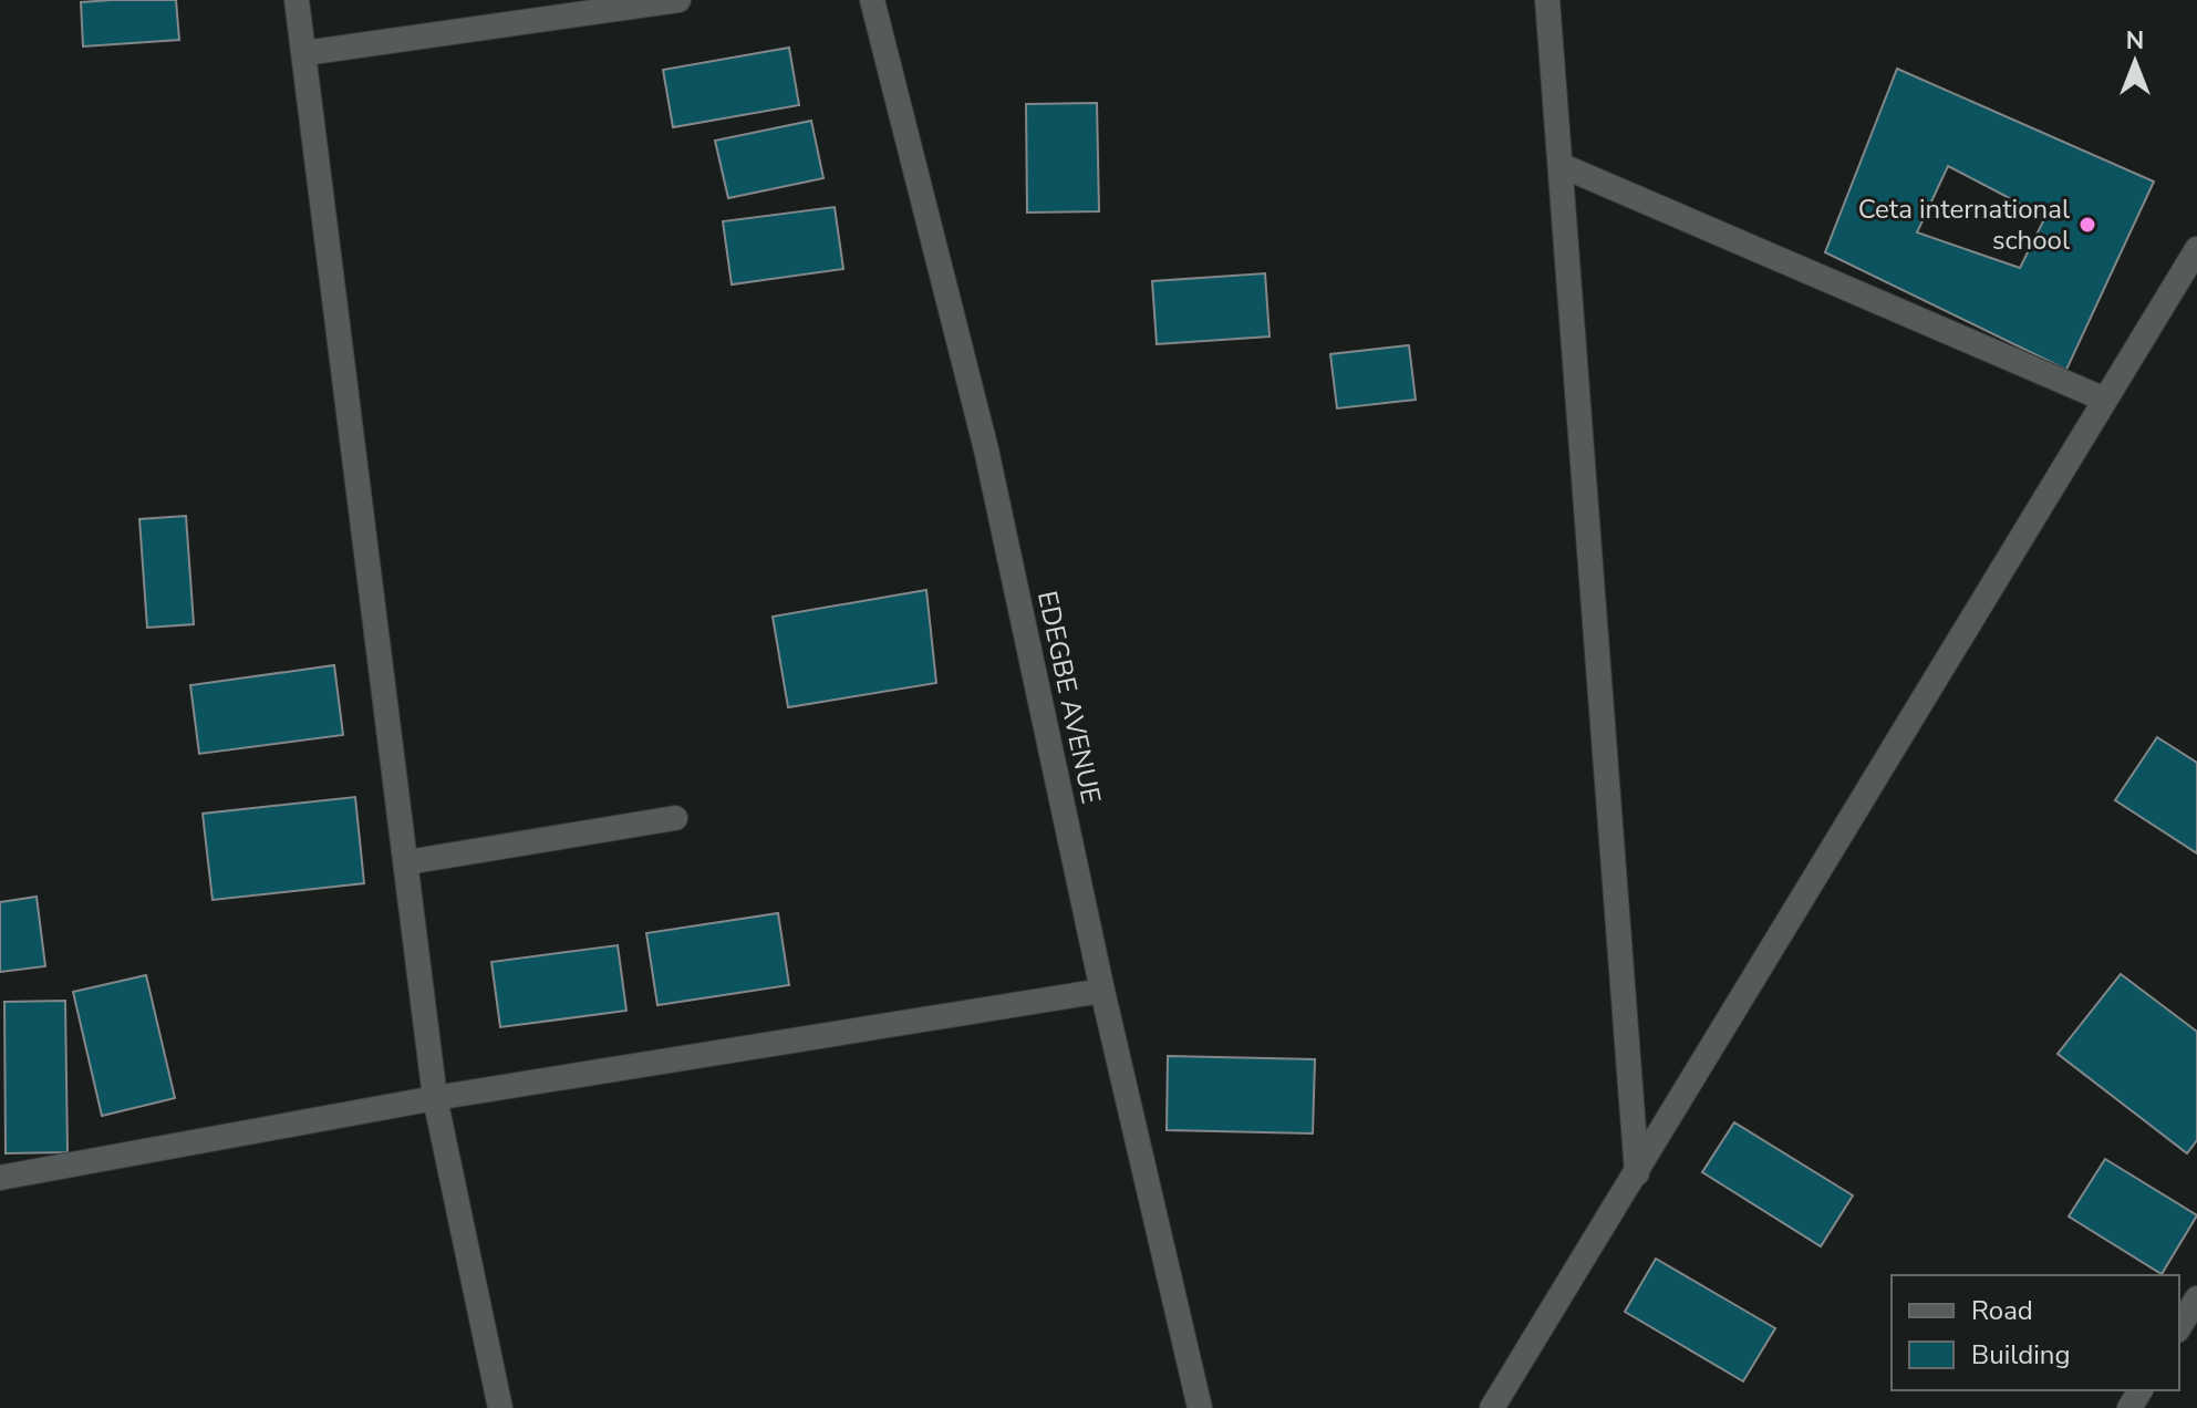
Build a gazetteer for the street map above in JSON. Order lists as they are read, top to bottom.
{
  "streets": {
    "street": ["EDEGBE AVENUE"]
  },
  "places": ["Ceta international school"],
  "legend": ["Road", "Building"],
  "north": "top"
}
